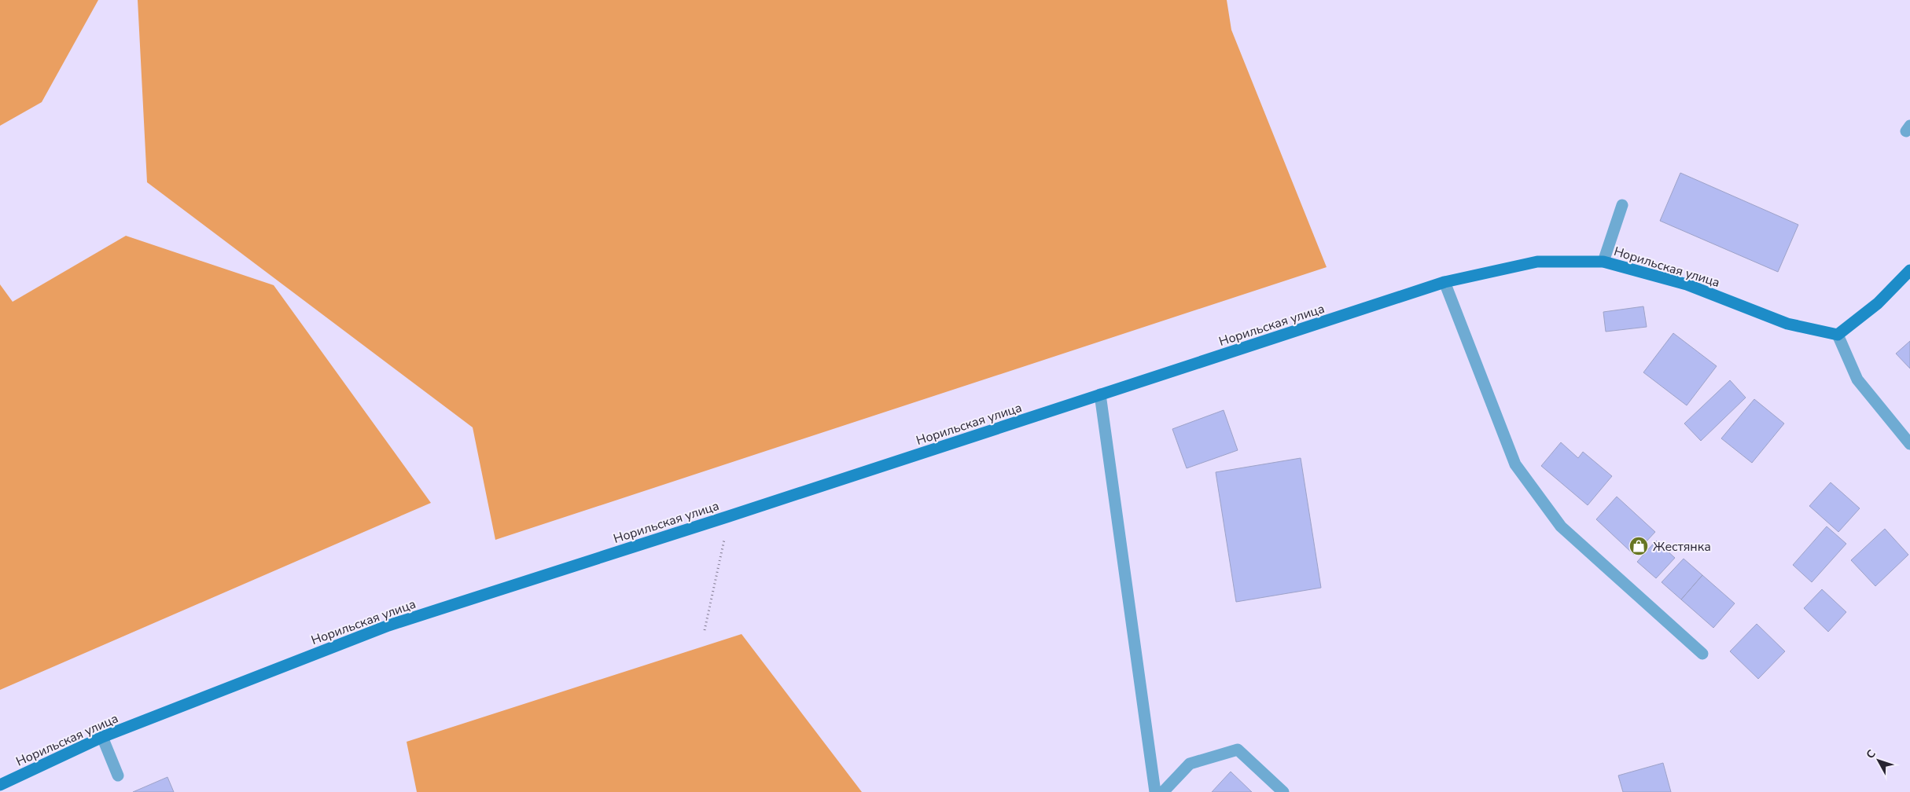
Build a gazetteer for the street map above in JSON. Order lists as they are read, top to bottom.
{
  "streets": {
    "main road": ["Норильская улица"]
  },
  "places": {
    "shop": ["Жестянка"]
  },
  "north": "top left"
}
